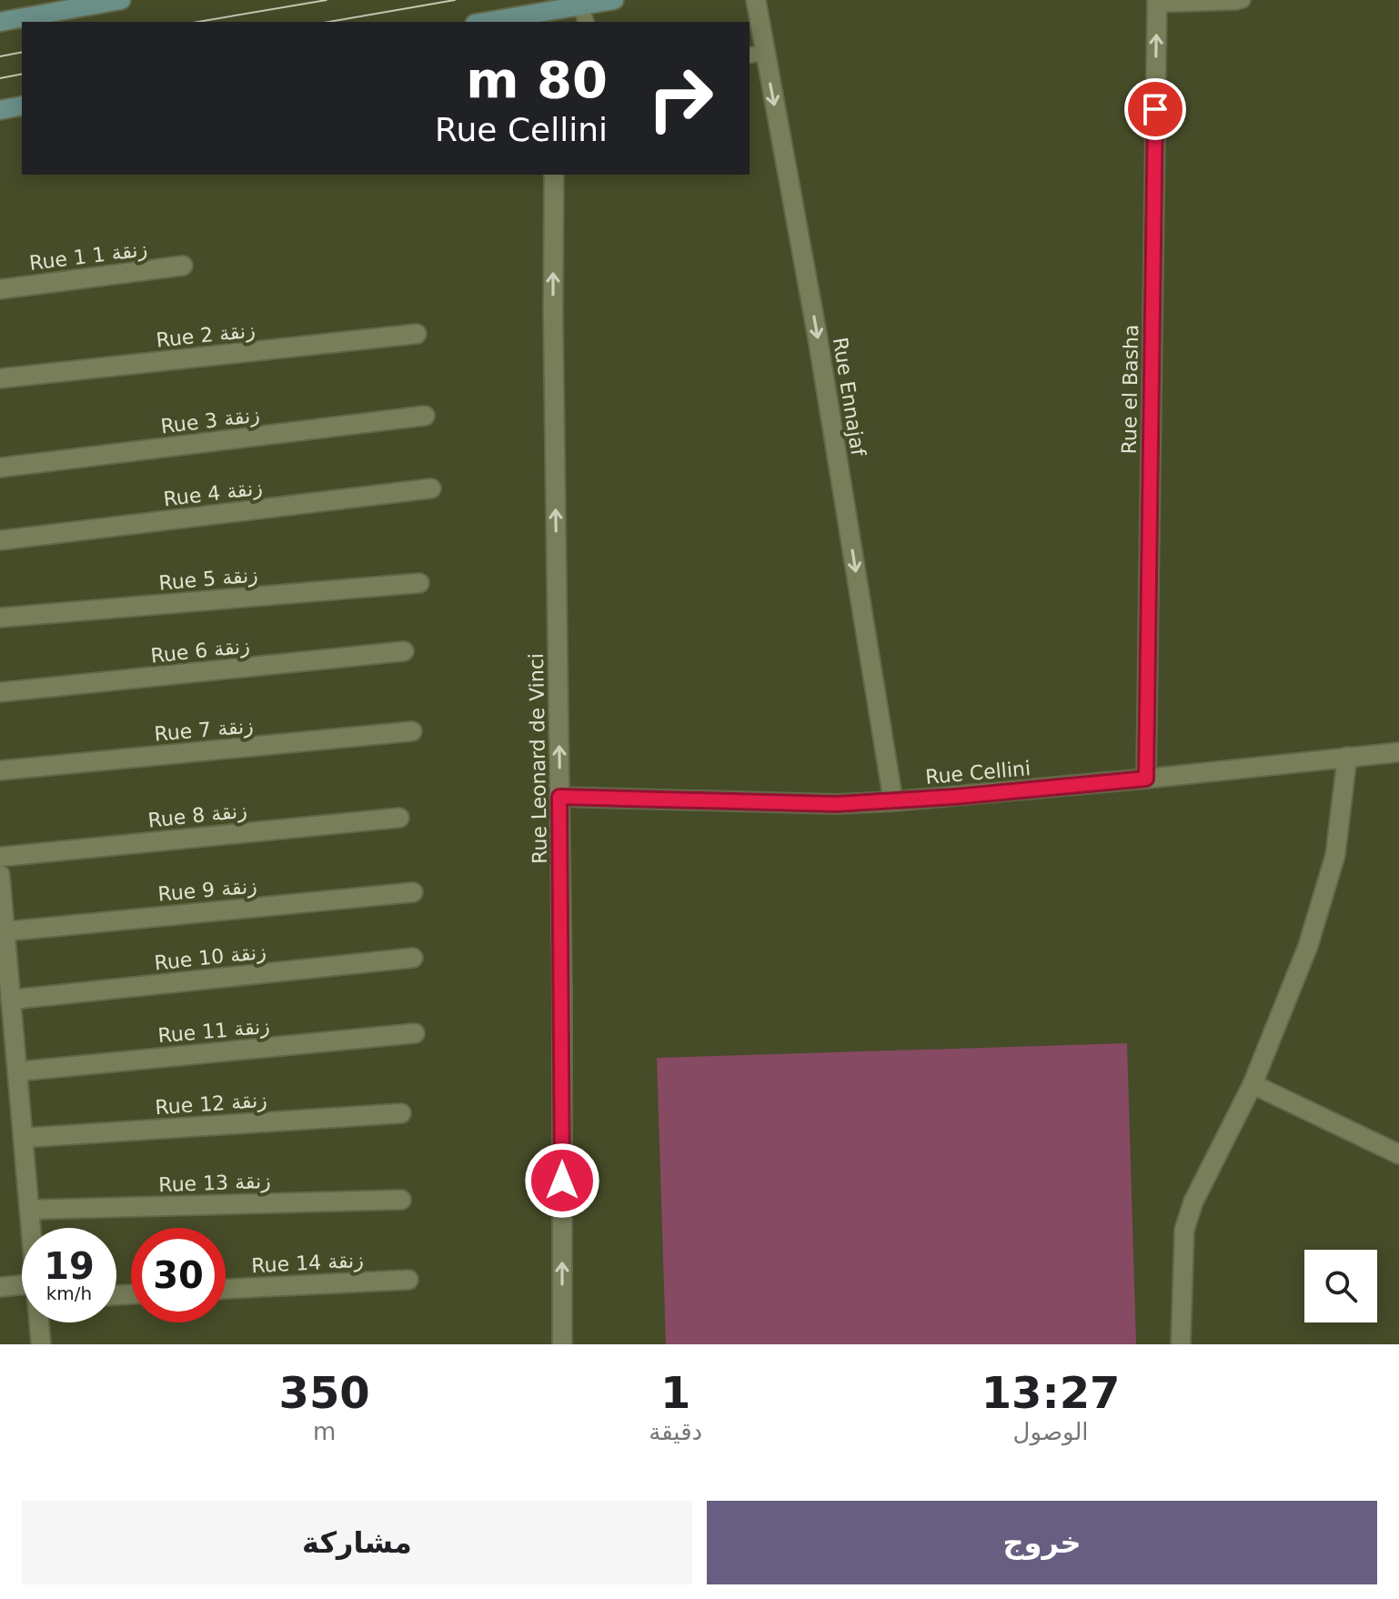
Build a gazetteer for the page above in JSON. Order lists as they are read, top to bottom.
{
  "streets": {
    "street": [
      "Rue 1 زنقة 1",
      "Rue 2 زنقة",
      "Rue el Basha",
      "Rue Ennajaf",
      "Rue 3 زنقة",
      "Rue 4 زنقة",
      "Rue 5 زنقة",
      "Rue 6 زنقة",
      "Rue 7 زنقة",
      "Rue Leonard de Vinci",
      "Rue Cellini",
      "Rue 8 زنقة",
      "Rue 9 زنقة",
      "Rue 10 زنقة",
      "Rue 11 زنقة",
      "Rue 12 زنقة",
      "Rue 13 زنقة",
      "Rue 14 زنقة"
    ]
  },
  "crossings": [
    ["Rue el Basha", "Rue Cellini"],
    ["Rue Ennajaf", "Rue Cellini"],
    ["Rue Leonard de Vinci", "Rue Cellini"]
  ],
  "one_way": ["Rue el Basha", "Rue Ennajaf", "Rue Leonard de Vinci"],
  "page": {
    "turn": ["80 m", "Rue Cellini"],
    "speed": "19 km/h",
    "limit": "30",
    "eta": [
      "13:27",
      "الوصول",
      "1",
      "دقيقة",
      "350",
      "m"
    ],
    "buttons": ["خروج", "مشاركة"]
  }
}
